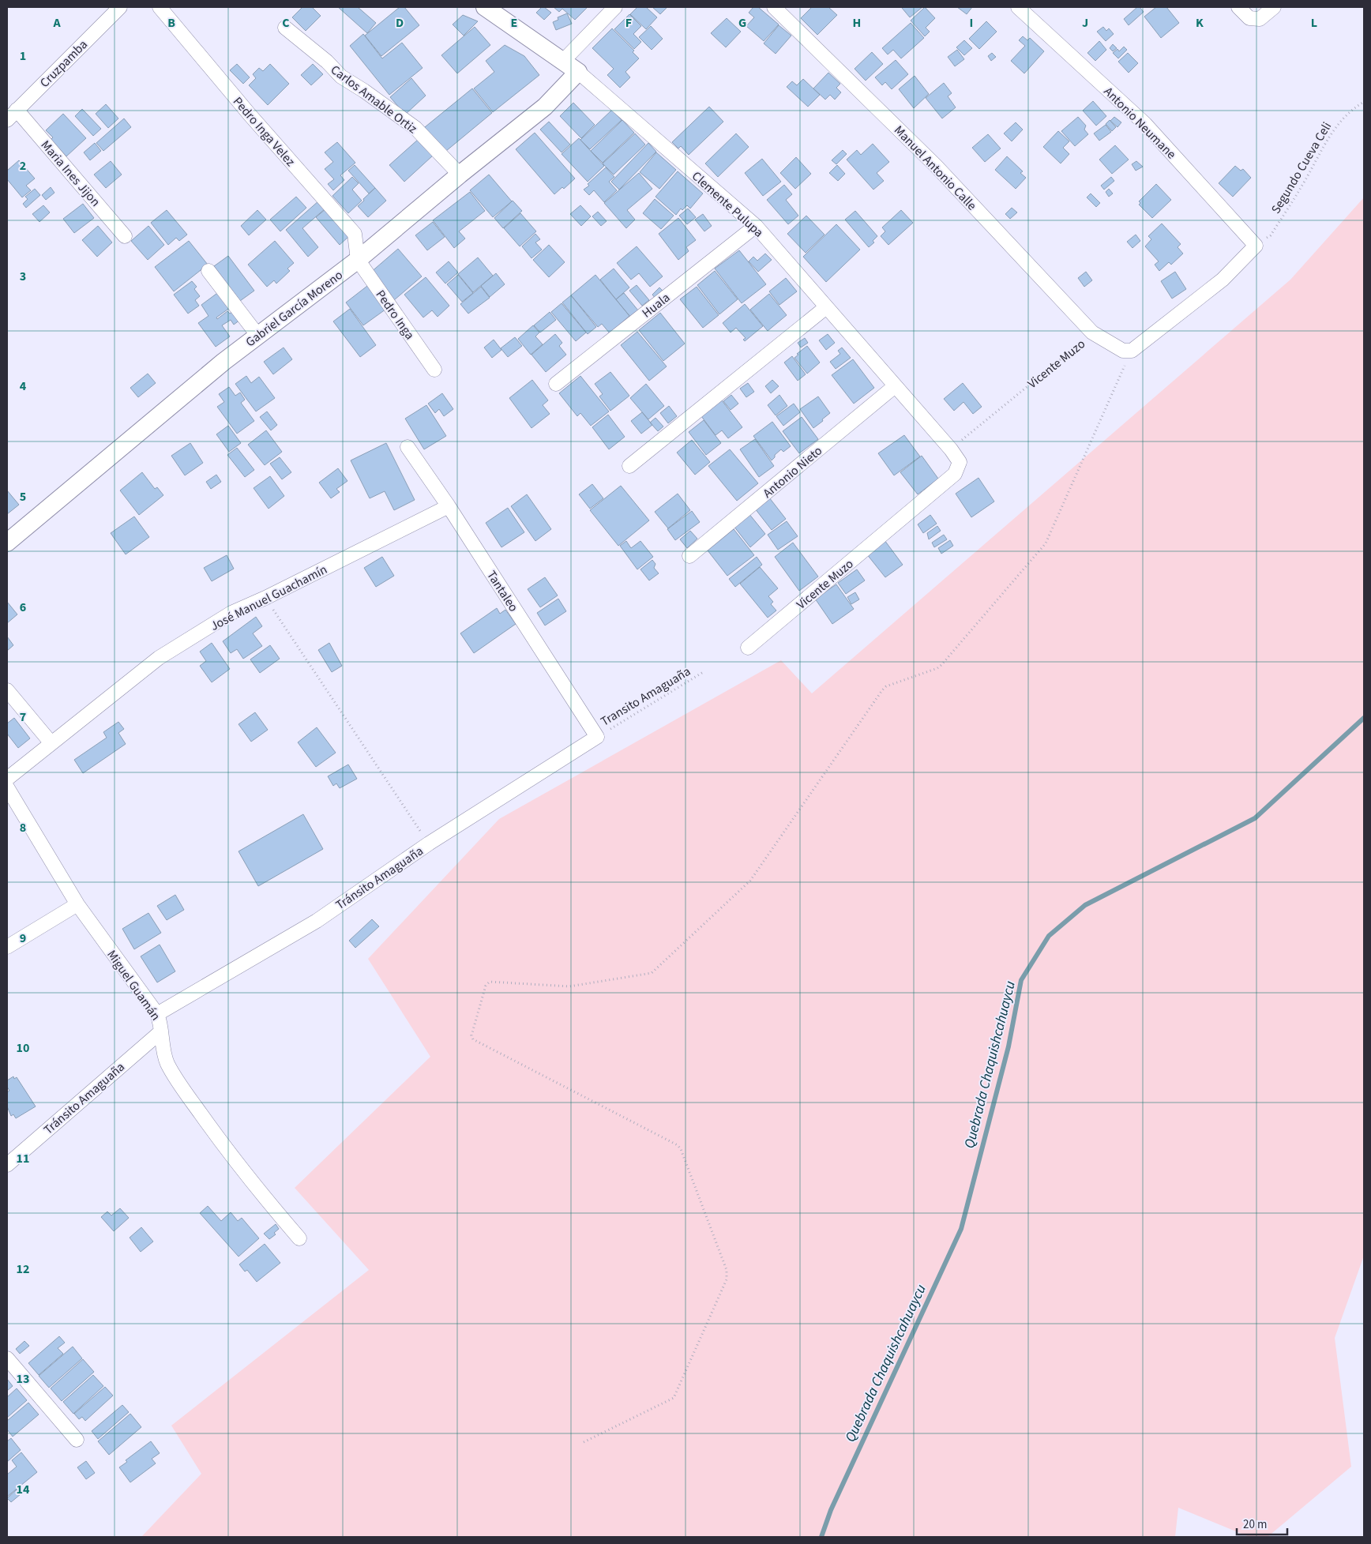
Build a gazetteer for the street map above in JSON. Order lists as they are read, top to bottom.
{
  "streets": {
    "street": [
      "Cruzpamba",
      "Carlos Amable Ortiz",
      "Antonio Neumane",
      "Pedro Inga Velez",
      "Manuel Antonio Calle",
      "Maria Ines Jijon",
      "Clemente Pulupa",
      "Huala",
      "Gabriel García Moreno",
      "Pedro Inga",
      "Vicente Muzo",
      "Antonio Nieto",
      "Tantaleo",
      "José Manuel Guachamín",
      "Tránsito Amaguaña",
      "Miguel Guamán"
    ],
    "path": ["Segundo Cueva Celi", "Transito Amaguaña"]
  },
  "crossings": [
    ["Cruzpamba", "Maria Ines Jijon"],
    ["Carlos Amable Ortiz", "Gabriel García Moreno"],
    ["Antonio Neumane", "Segundo Cueva Celi"],
    ["Pedro Inga Velez", "Gabriel García Moreno"],
    ["Pedro Inga Velez", "Pedro Inga"],
    ["Manuel Antonio Calle", "Vicente Muzo"],
    ["Clemente Pulupa", "Huala"],
    ["Clemente Pulupa", "Gabriel García Moreno"],
    ["Clemente Pulupa", "Vicente Muzo"],
    ["Clemente Pulupa", "Antonio Nieto"],
    ["Gabriel García Moreno", "Pedro Inga"],
    ["Tantaleo", "José Manuel Guachamín"],
    ["Tantaleo", "Transito Amaguaña"],
    ["Tantaleo", "Tránsito Amaguaña"],
    ["Transito Amaguaña", "Tránsito Amaguaña"],
    ["Tránsito Amaguaña", "Miguel Guamán"]
  ],
  "water": ["Quebrada Chaquishcahuaycu"],
  "scale_bar": "20 m",
  "grid": {
    "columns": [
      "A",
      "B",
      "C",
      "D",
      "E",
      "F",
      "G",
      "H",
      "I",
      "J",
      "K",
      "L"
    ],
    "rows": [
      "1",
      "2",
      "3",
      "4",
      "5",
      "6",
      "7",
      "8",
      "9",
      "10",
      "11",
      "12",
      "13",
      "14"
    ]
  }
}
